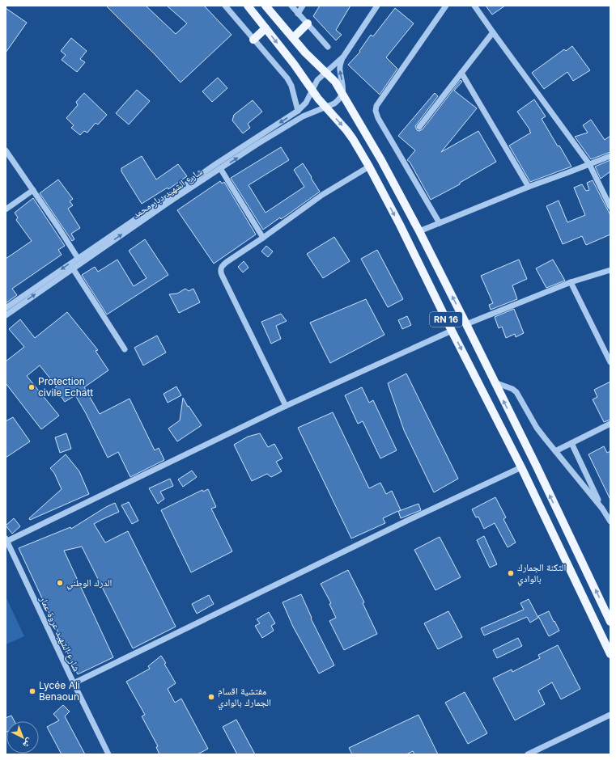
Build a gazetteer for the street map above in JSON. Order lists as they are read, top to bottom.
{
  "streets": {
    "main road": ["RN 16"],
    "street": ["شارع الشهيد دبار محمد", "شارع الشهيد عروة عمار"]
  },
  "crossings": [
    ["شارع الشهيد دبار محمد", "RN 16"]
  ],
  "places": [
    "Protection civile Echatt",
    "الثكنة الجمارك بالوادي",
    "الدرك الوطني",
    "Lycée Ali Benaoun",
    "مفتشية اقسام الجمارك بالوادي"
  ],
  "north": "bottom right"
}
